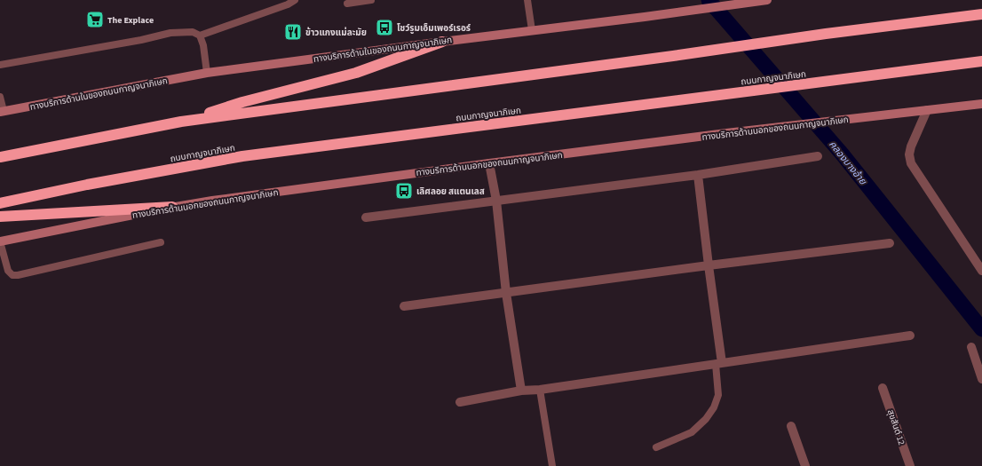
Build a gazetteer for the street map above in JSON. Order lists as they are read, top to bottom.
{
  "streets": {
    "highway": ["ถนนกาญจนาภิเษก"],
    "main road": ["ทางบริการด้านในของถนนกาญจนาภิเษก", "ทางบริการด้านนอกของถนนกาญจนาภิเษก"],
    "street": ["สุขสันต์ 12"]
  },
  "water": ["คลองบางอ้าย"],
  "places": {
    "supermarket": ["The Explace"],
    "bus stop": ["โชว์รูมเอ็มเพอร์เรอร์", "เลิศลอย สแตนเลส"],
    "restaurant": ["ข้าวแกงแม่ละมัย"]
  }
}
